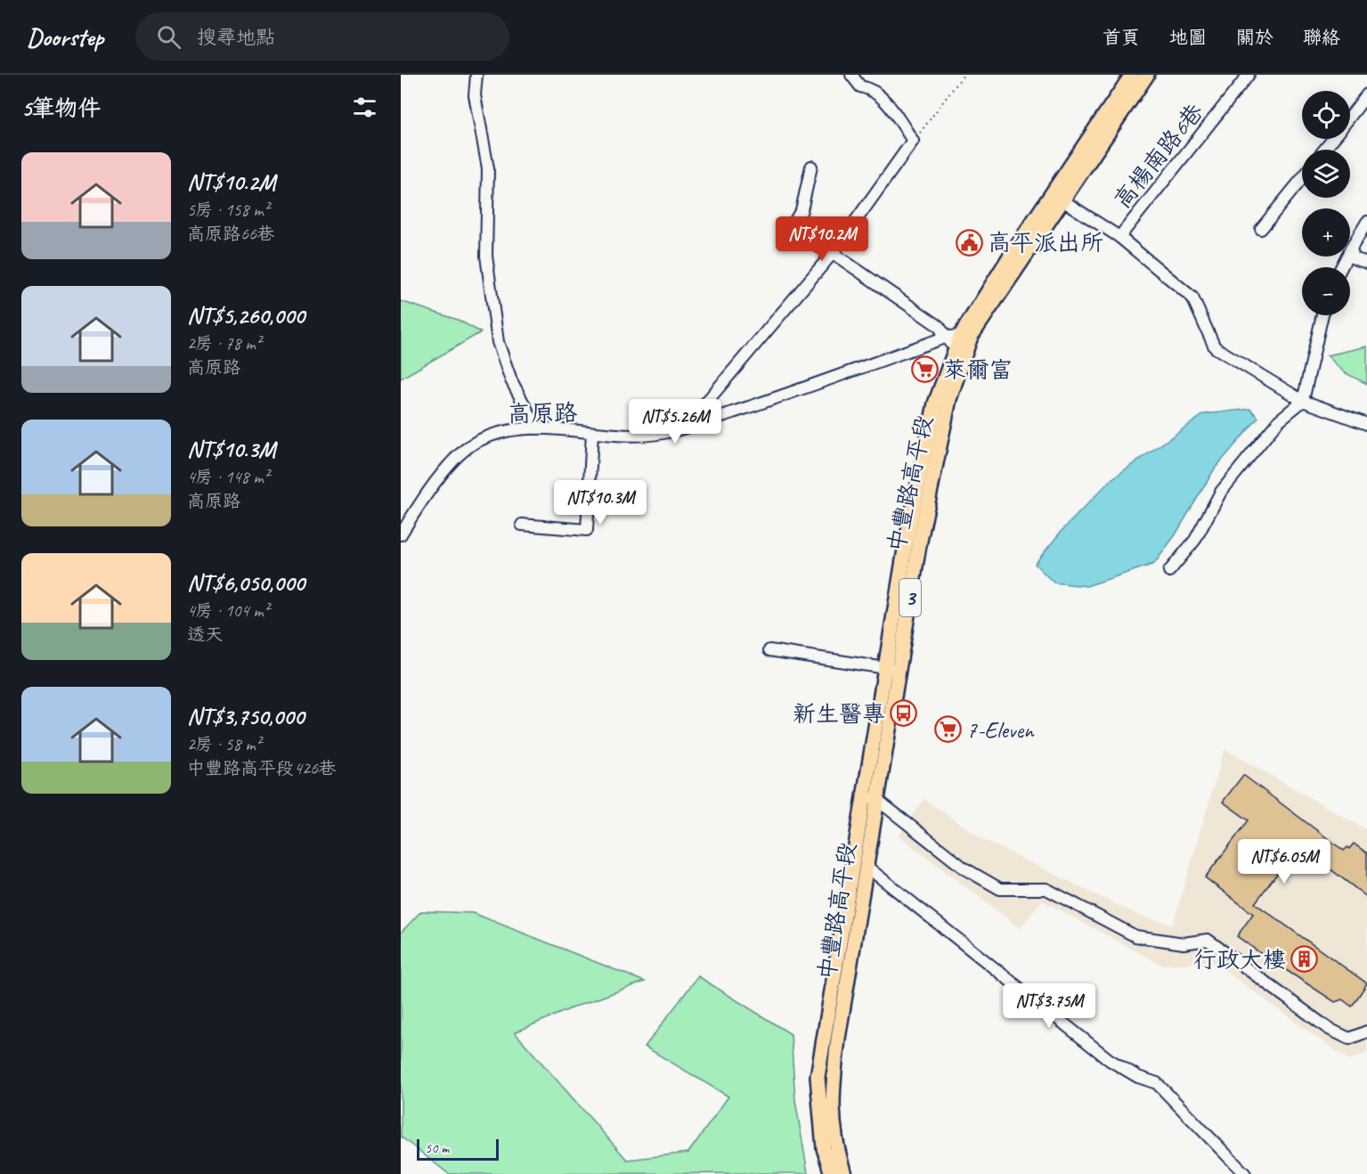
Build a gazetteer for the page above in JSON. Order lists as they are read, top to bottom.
{
  "streets": {
    "main road": ["中豐路高平段", "3"],
    "street": ["高楊南路6巷", "高原路"]
  },
  "crossings": [
    ["高原路", "中豐路高平段"]
  ],
  "places": {
    "public building": ["高平派出所"],
    "supermarket": ["萊爾富", "7-Eleven"],
    "bus stop": ["新生醫專"],
    "building": ["行政大樓"]
  },
  "scale_bar": "50 m",
  "page": {
    "header": "Doorstep",
    "search": "搜尋地點",
    "nav": [
      "首頁",
      "地圖",
      "關於",
      "聯絡"
    ],
    "heading": "5筆物件",
    "map_buttons": ["+", "−"],
    "list": [
      {
        "name": "NT$10.2M",
        "note": "5房 · 158 m² · 高原路66巷"
      },
      {
        "name": "NT$5,260,000",
        "note": "2房 · 78 m² · 高原路"
      },
      {
        "name": "NT$10.3M",
        "note": "4房 · 148 m² · 高原路"
      },
      {
        "name": "NT$6,050,000",
        "note": "4房 · 104 m² · 透天"
      },
      {
        "name": "NT$3,750,000",
        "note": "2房 · 58 m² · 中豐路高平段426巷"
      }
    ],
    "price": [
      "NT$10.2M",
      "NT$5.26M",
      "NT$10.3M",
      "NT$6.05M",
      "NT$3.75M"
    ],
    "scale": "50 m"
  }
}
